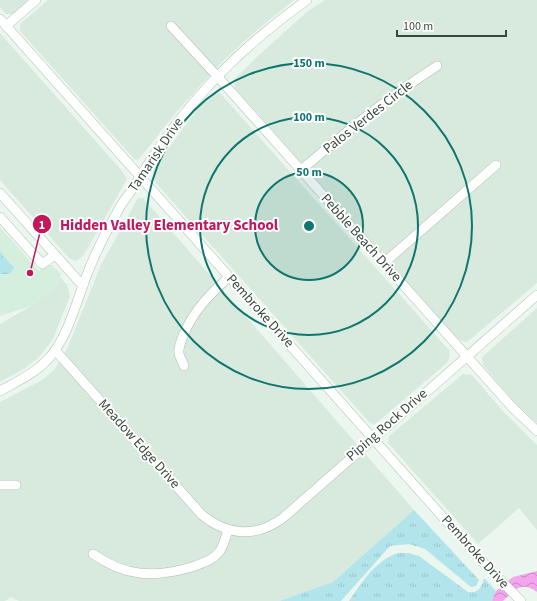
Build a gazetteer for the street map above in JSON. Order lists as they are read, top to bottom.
{
  "streets": {
    "street": [
      "Palos Verdes Circle",
      "Tamarisk Drive",
      "Pebble Beach Drive",
      "Pembroke Drive",
      "Piping Rock Drive",
      "Meadow Edge Drive"
    ]
  },
  "crossings": [
    ["Palos Verdes Circle", "Pebble Beach Drive"],
    ["Tamarisk Drive", "Pebble Beach Drive"],
    ["Tamarisk Drive", "Pembroke Drive"],
    ["Tamarisk Drive", "Meadow Edge Drive"],
    ["Pebble Beach Drive", "Piping Rock Drive"],
    ["Pembroke Drive", "Piping Rock Drive"],
    ["Piping Rock Drive", "Meadow Edge Drive"]
  ],
  "places": ["Hidden Valley Elementary School"],
  "scale_bar": "100 m",
  "rings": ["150 m", "100 m", "50 m"]
}
